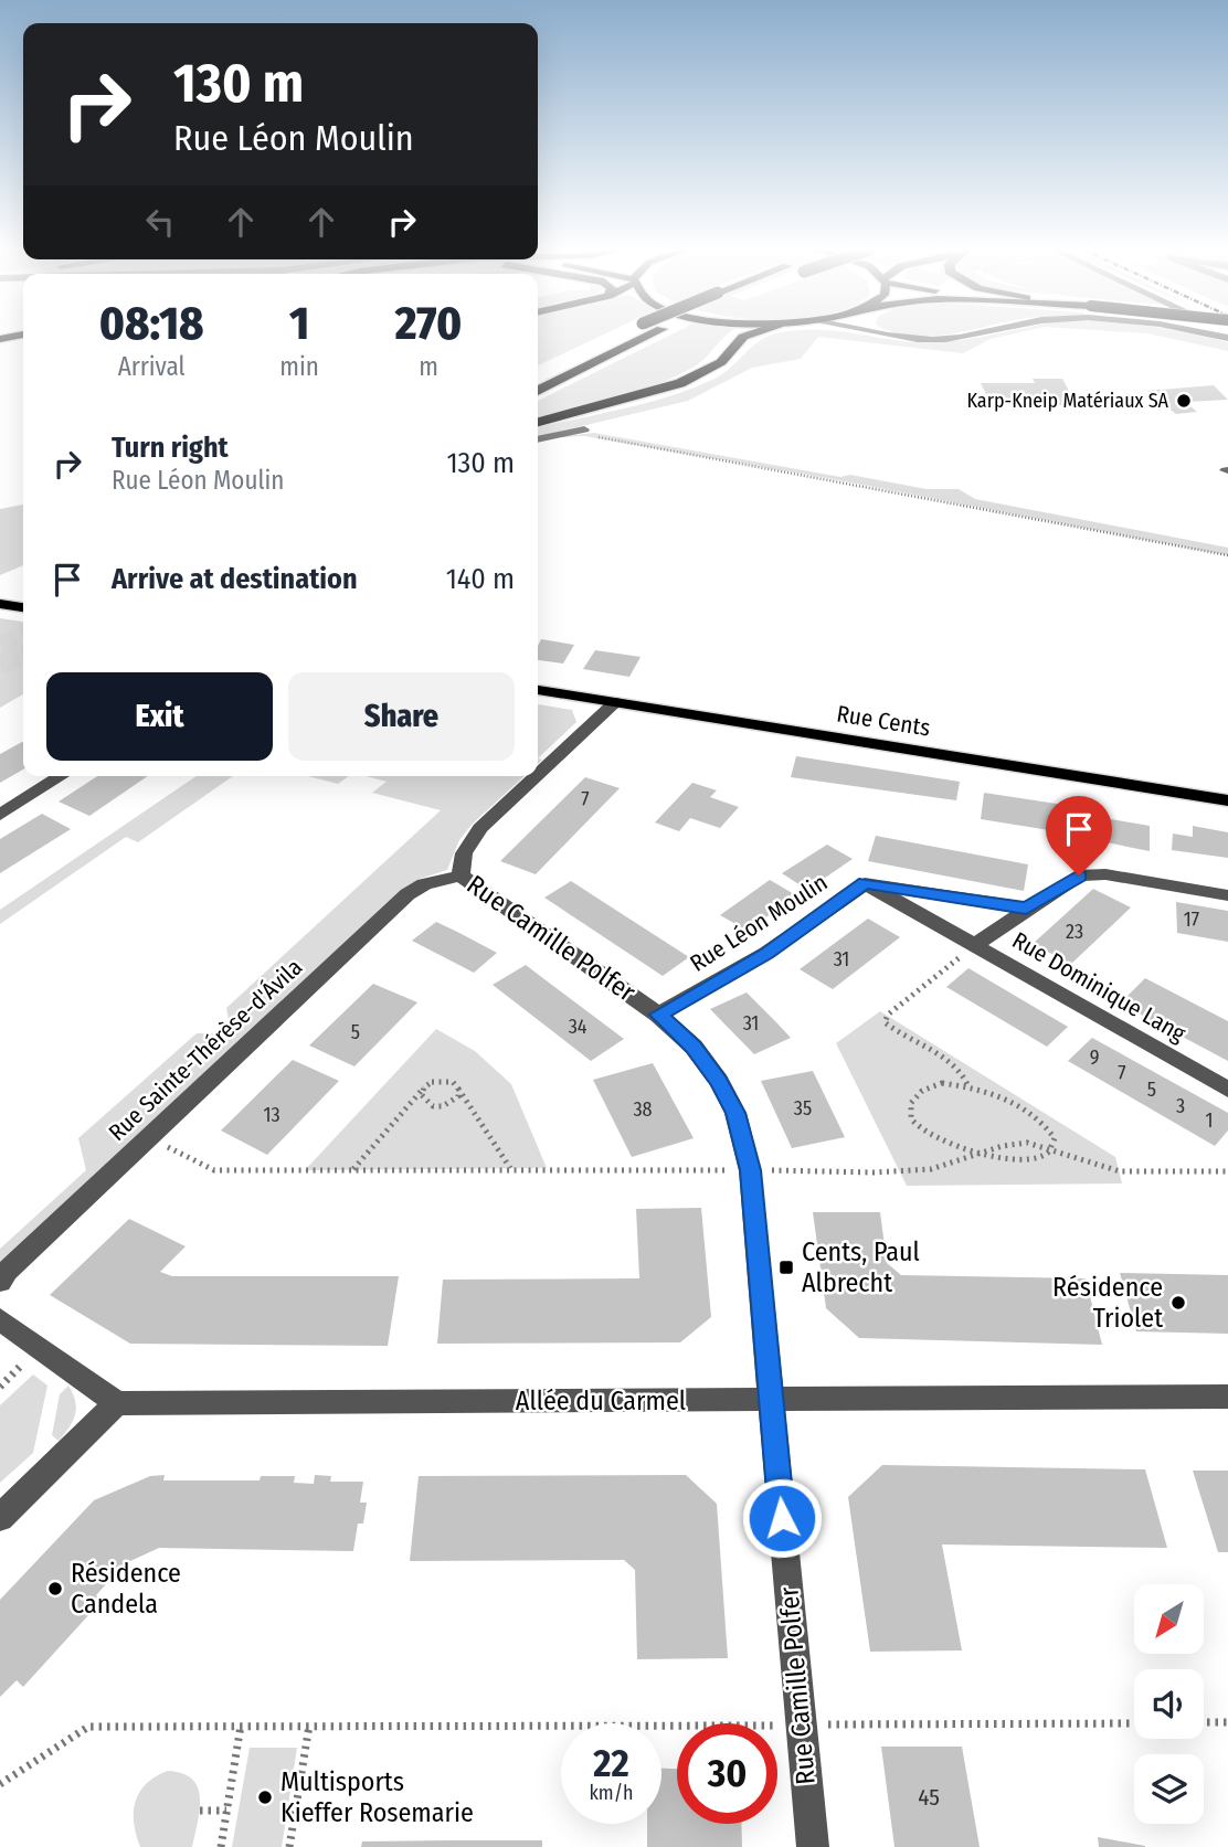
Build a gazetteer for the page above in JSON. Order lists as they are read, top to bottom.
{
  "streets": {
    "main road": ["Rue Cents"],
    "street": [
      "Rue Léon Moulin",
      "Rue Camille Polfer",
      "Rue Dominique Lang",
      "Rue Sainte-Thérèse-d'Ávila",
      "Allée du Carmel"
    ]
  },
  "crossings": [
    ["Rue Cents", "Rue Camille Polfer"],
    ["Rue Léon Moulin", "Rue Camille Polfer"],
    ["Rue Léon Moulin", "Rue Dominique Lang"],
    ["Rue Camille Polfer", "Rue Sainte-Thérèse-d'Ávila"],
    ["Rue Camille Polfer", "Allée du Carmel"]
  ],
  "places": {
    "other": [
      "Karp-Kneip Matériaux SA",
      "Résidence Triolet",
      "Résidence Candela",
      "Multisports Kieffer Rosemarie"
    ],
    "transit": ["Cents, Paul Albrecht"]
  },
  "house_numbers": [
    "7",
    "17",
    "23",
    "31",
    "31",
    "34",
    "5",
    "9",
    "7",
    "5",
    "3",
    "35",
    "38",
    "13",
    "1",
    "45"
  ],
  "north": "bottom left",
  "page": {
    "turn": ["130 m", "Rue Léon Moulin"],
    "eta": [
      "08:18",
      "Arrival",
      "1",
      "min",
      "270",
      "m"
    ],
    "list": [
      {
        "name": "Turn right",
        "note": "Rue Léon Moulin",
        "value": "130 m"
      },
      {
        "name": "Arrive at destination",
        "value": "140 m"
      }
    ],
    "buttons": ["Exit", "Share"],
    "speed": "22 km/h",
    "limit": "30"
  }
}
